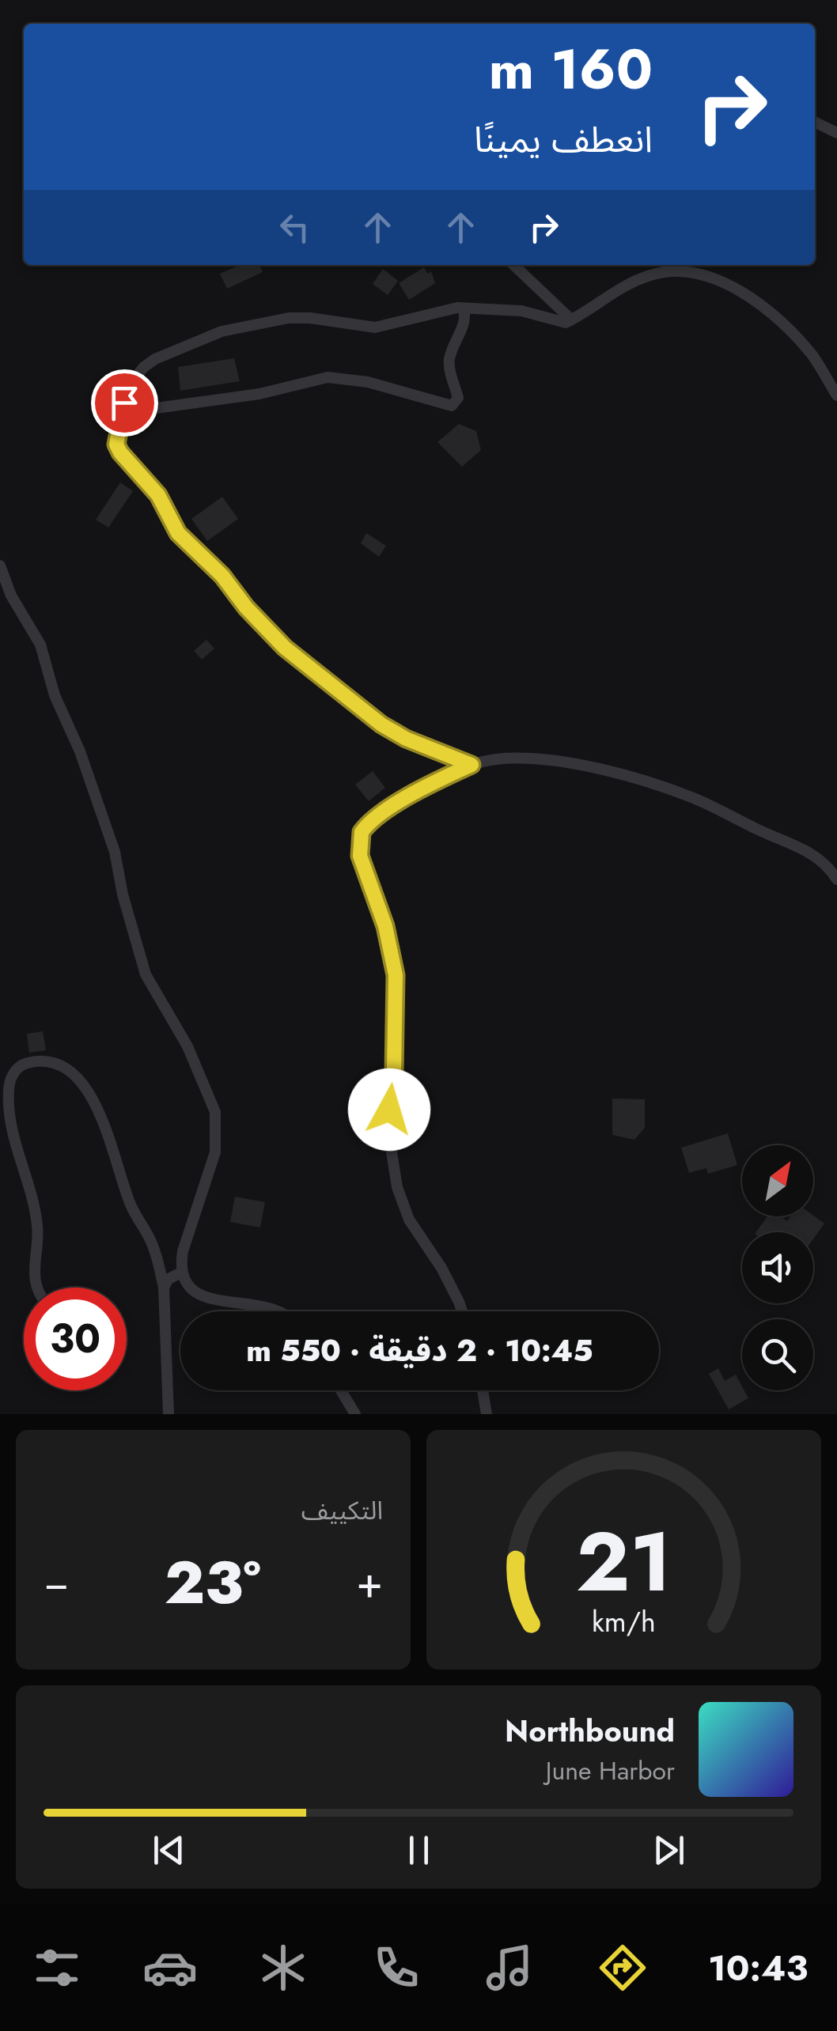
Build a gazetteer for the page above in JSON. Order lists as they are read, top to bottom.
{
  "north": "top right",
  "page": {
    "turn": ["160 m", "انعطف يمينًا"],
    "limit": "30",
    "trip": "10:45 · 2 دقيقة · 550 m",
    "tile": "التكييف",
    "heat": ["−", "23°", "+"],
    "song": ["Northbound", "June Harbor"],
    "tabs": "10:43",
    "gauge": ["21", "km/h"]
  }
}
